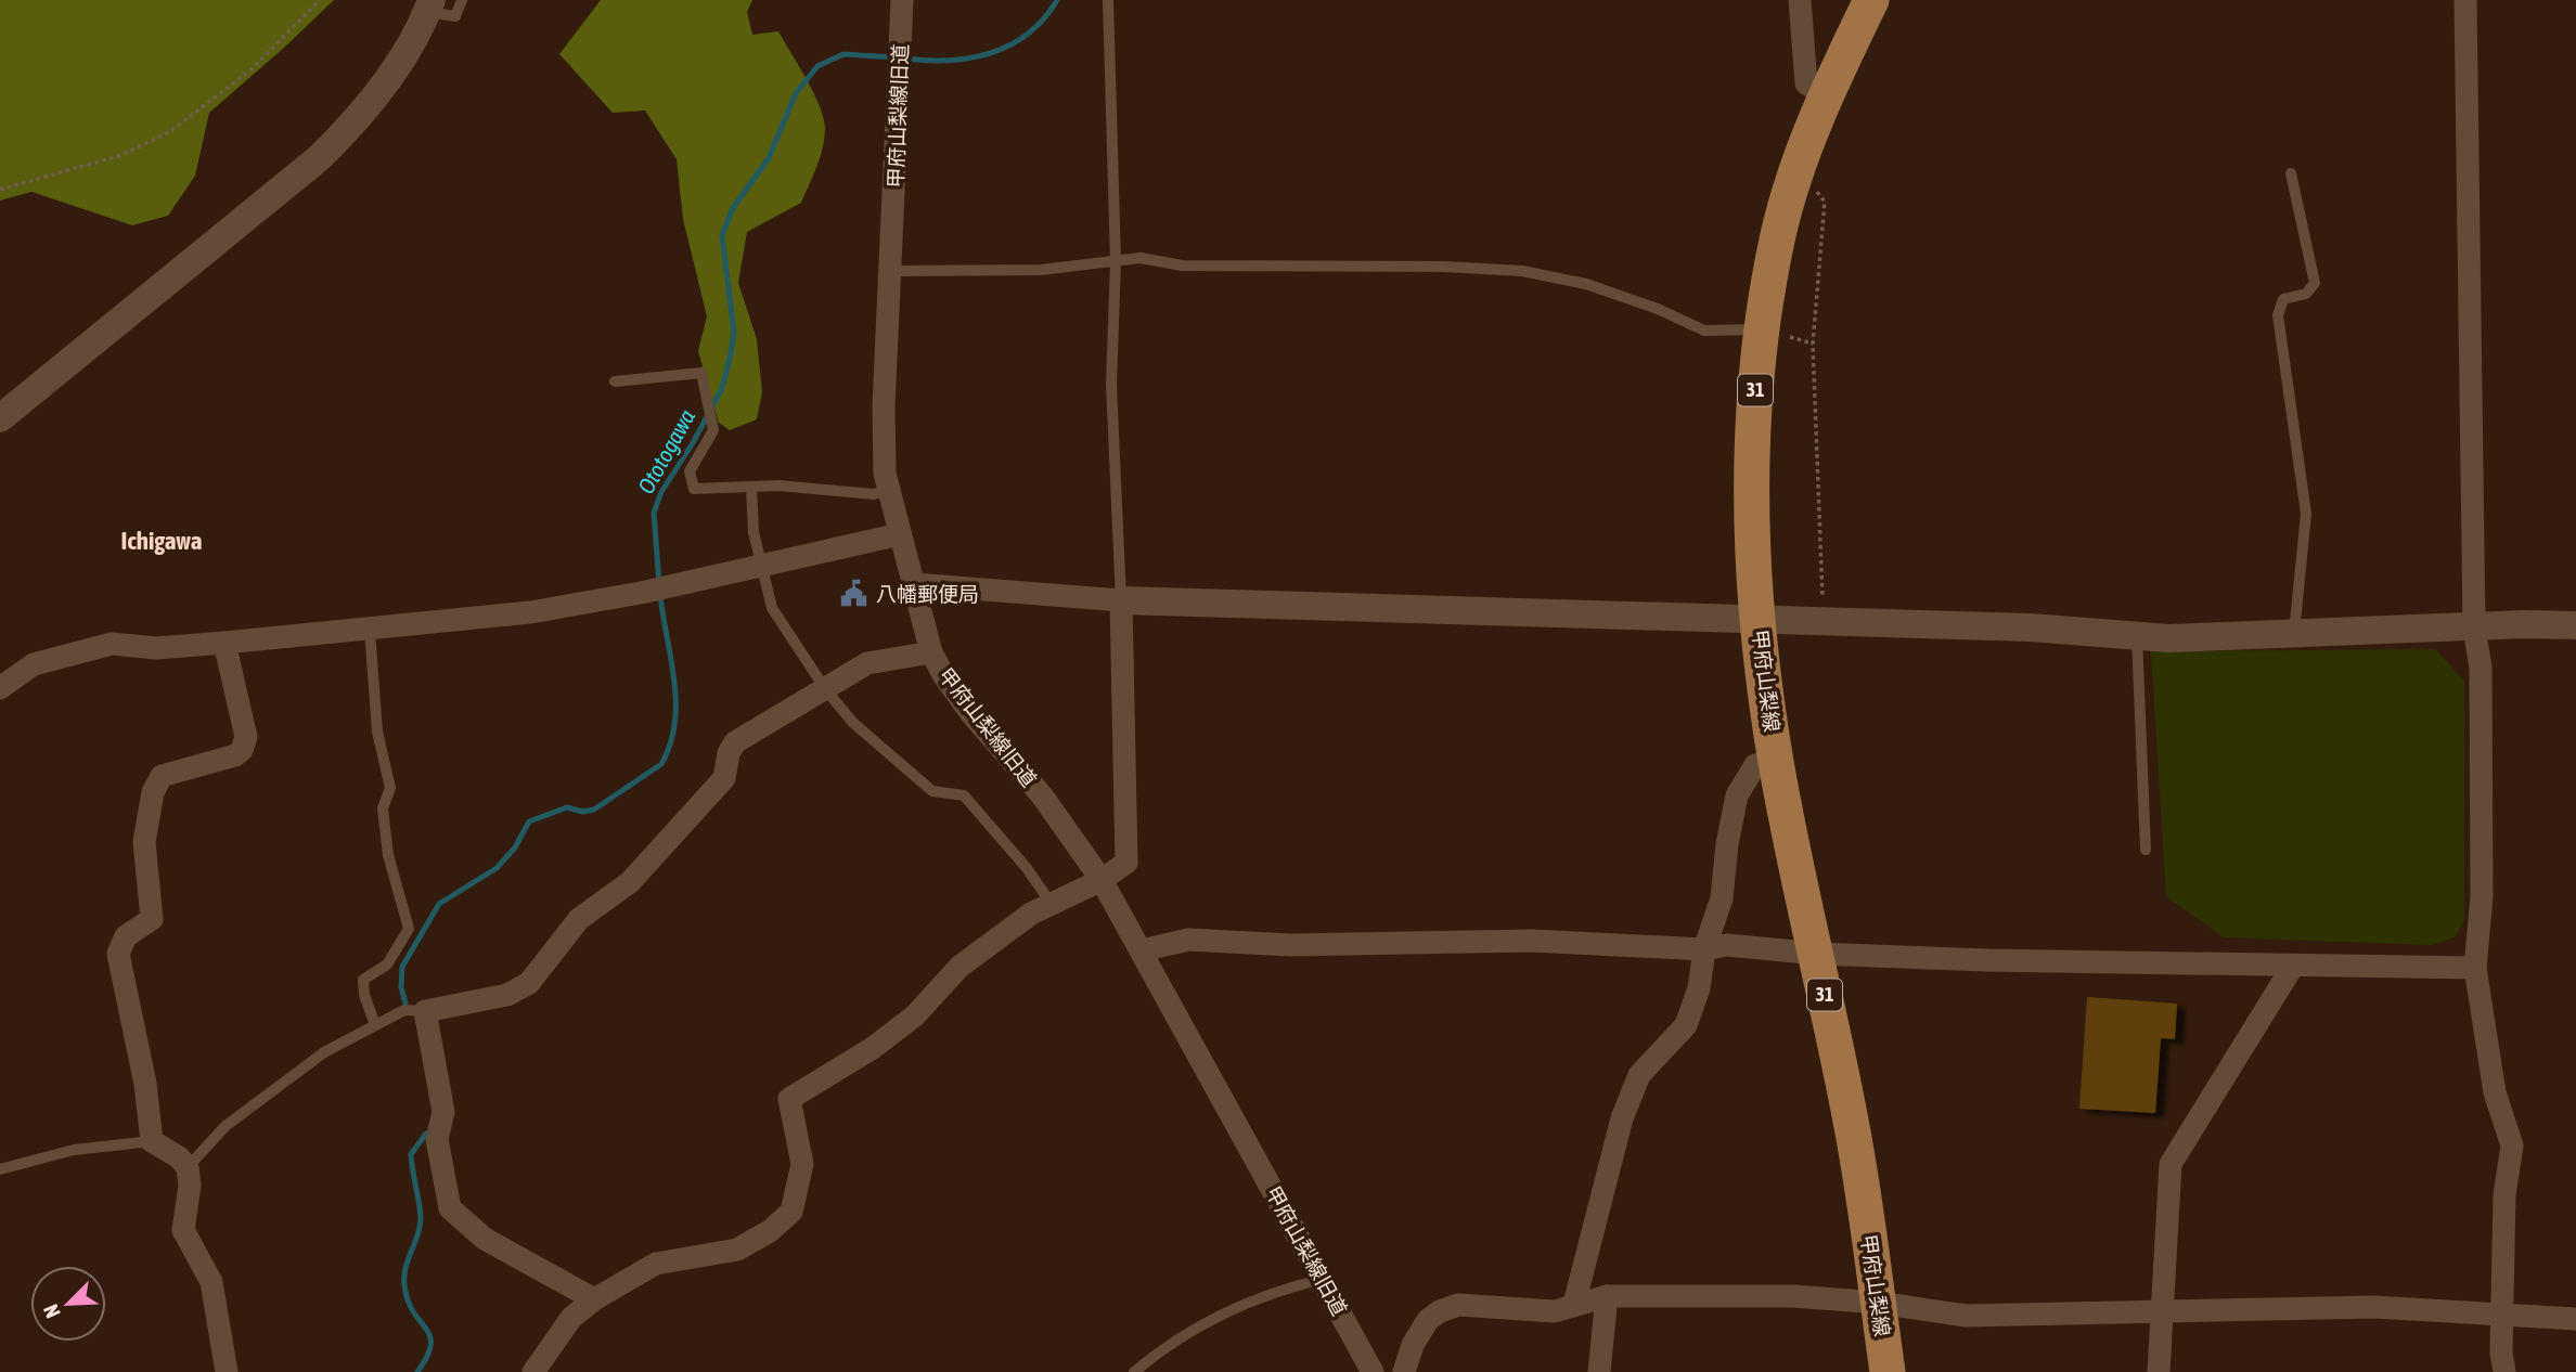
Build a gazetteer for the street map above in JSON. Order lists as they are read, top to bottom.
{
  "streets": {
    "main road": ["31", "甲府山梨線"],
    "street": ["甲府山梨線旧道"]
  },
  "districts": ["Ichigawa"],
  "water": ["Ototogawa"],
  "places": {
    "public building": ["八幡郵便局"]
  },
  "north": "bottom left"
}
